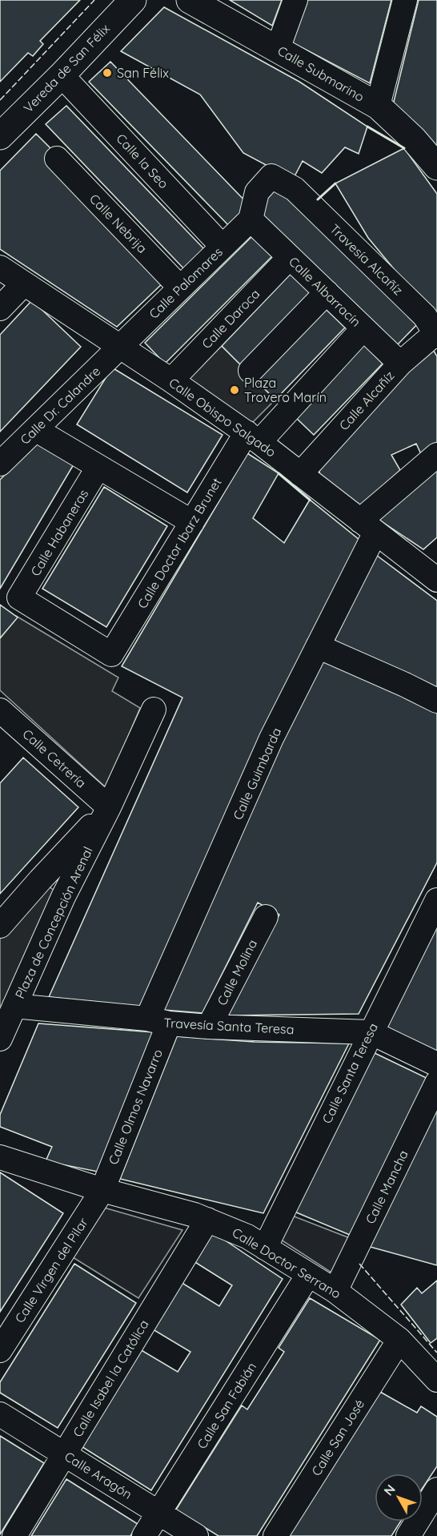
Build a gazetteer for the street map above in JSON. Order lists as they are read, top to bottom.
{
  "streets": {
    "main road": ["Vereda de San Félix", "Calle Submarino"],
    "street": [
      "Calle la Seo",
      "Calle Nebrija",
      "Travesía Alcañíz",
      "Calle Palomares",
      "Calle Albarracín",
      "Calle Daroca",
      "Calle Alcañíz",
      "Calle Dr. Calandre",
      "Calle Obispo Salgado",
      "Calle Habaneras",
      "Calle Doctor Ibarz Brunet",
      "Calle Cetrería",
      "Calle Guimbarda",
      "Plaza de Concepción Arenal",
      "Calle Molina",
      "Travesía Santa Teresa",
      "Calle Santa Teresa",
      "Calle Olmos Navarro",
      "Calle Mancha",
      "Calle Doctor Serrano",
      "Calle Virgen del Pilar",
      "Calle Isabel la Católica",
      "Calle San Fabián",
      "Calle San José",
      "Calle Aragón"
    ]
  },
  "crossings": [
    ["Vereda de San Félix", "Calle la Seo"],
    ["Calle la Seo", "Calle Palomares"],
    ["Calle Nebrija", "Calle Palomares"],
    ["Travesía Alcañíz", "Calle Palomares"],
    ["Travesía Alcañíz", "Calle Albarracín"],
    ["Travesía Alcañíz", "Calle Alcañíz"],
    ["Calle Palomares", "Calle Albarracín"],
    ["Calle Palomares", "Calle Dr. Calandre"],
    ["Calle Palomares", "Calle Obispo Salgado"],
    ["Calle Albarracín", "Calle Daroca"],
    ["Calle Albarracín", "Calle Alcañíz"],
    ["Calle Albarracín", "Calle Doctor Ibarz Brunet"],
    ["Calle Daroca", "Calle Obispo Salgado"],
    ["Calle Alcañíz", "Calle Obispo Salgado"],
    ["Calle Dr. Calandre", "Calle Obispo Salgado"],
    ["Calle Obispo Salgado", "Calle Doctor Ibarz Brunet"],
    ["Calle Obispo Salgado", "Calle Guimbarda"],
    ["Calle Habaneras", "Calle Doctor Ibarz Brunet"],
    ["Calle Cetrería", "Plaza de Concepción Arenal"],
    ["Calle Guimbarda", "Travesía Santa Teresa"],
    ["Calle Guimbarda", "Calle Olmos Navarro"],
    ["Plaza de Concepción Arenal", "Travesía Santa Teresa"],
    ["Calle Molina", "Travesía Santa Teresa"],
    ["Travesía Santa Teresa", "Calle Santa Teresa"],
    ["Travesía Santa Teresa", "Calle Olmos Navarro"],
    ["Calle Santa Teresa", "Calle Doctor Serrano"],
    ["Calle Olmos Navarro", "Calle Doctor Serrano"],
    ["Calle Olmos Navarro", "Calle Virgen del Pilar"],
    ["Calle Mancha", "Calle Doctor Serrano"],
    ["Calle Doctor Serrano", "Calle Virgen del Pilar"],
    ["Calle Doctor Serrano", "Calle Isabel la Católica"],
    ["Calle Doctor Serrano", "Calle San Fabián"],
    ["Calle Doctor Serrano", "Calle San José"],
    ["Calle Isabel la Católica", "Calle Aragón"],
    ["Calle San Fabián", "Calle Aragón"]
  ],
  "places": ["San Félix", "Plaza Trovero Marín"],
  "north": "top left"
}
